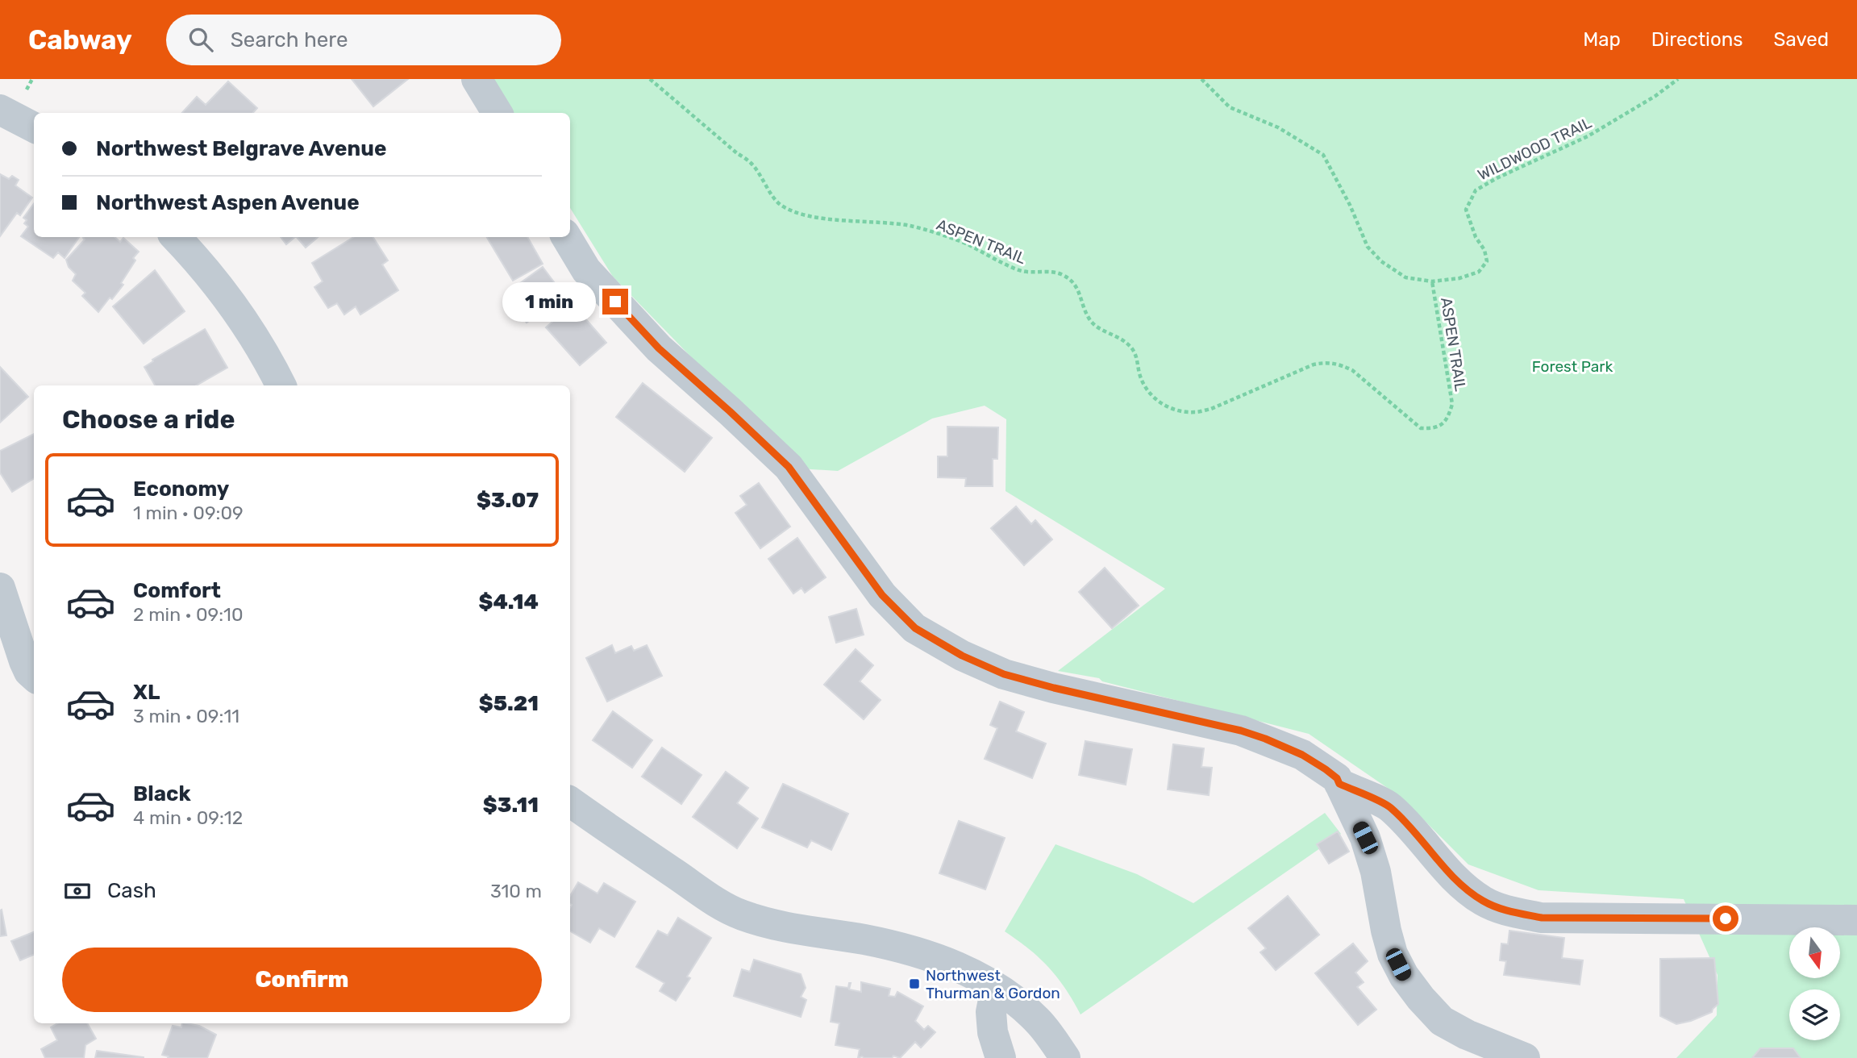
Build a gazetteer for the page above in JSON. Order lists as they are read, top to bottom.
{
  "streets": {
    "path": ["WILDWOOD TRAIL", "ASPEN TRAIL"]
  },
  "crossings": [
    ["WILDWOOD TRAIL", "ASPEN TRAIL"]
  ],
  "parks": ["Forest Park"],
  "places": {
    "transit": ["Northwest Thurman & Gordon"]
  },
  "north": "bottom",
  "page": {
    "header": "Cabway",
    "search": "Search here",
    "nav": ["Map", "Directions", "Saved"],
    "banner": ["Northwest Belgrave Avenue", "Northwest Aspen Avenue"],
    "bubble": "1 min",
    "heading": "Choose a ride",
    "list": [
      {
        "name": "Economy",
        "note": "1 min · 09:09",
        "value": "$3.07"
      },
      {
        "name": "Comfort",
        "note": "2 min · 09:10",
        "value": "$4.14"
      },
      {
        "name": "XL",
        "note": "3 min · 09:11",
        "value": "$5.21"
      },
      {
        "name": "Black",
        "note": "4 min · 09:12",
        "value": "$3.11"
      }
    ],
    "pay": ["Cash", "310 m"],
    "buttons": "Confirm"
  }
}
